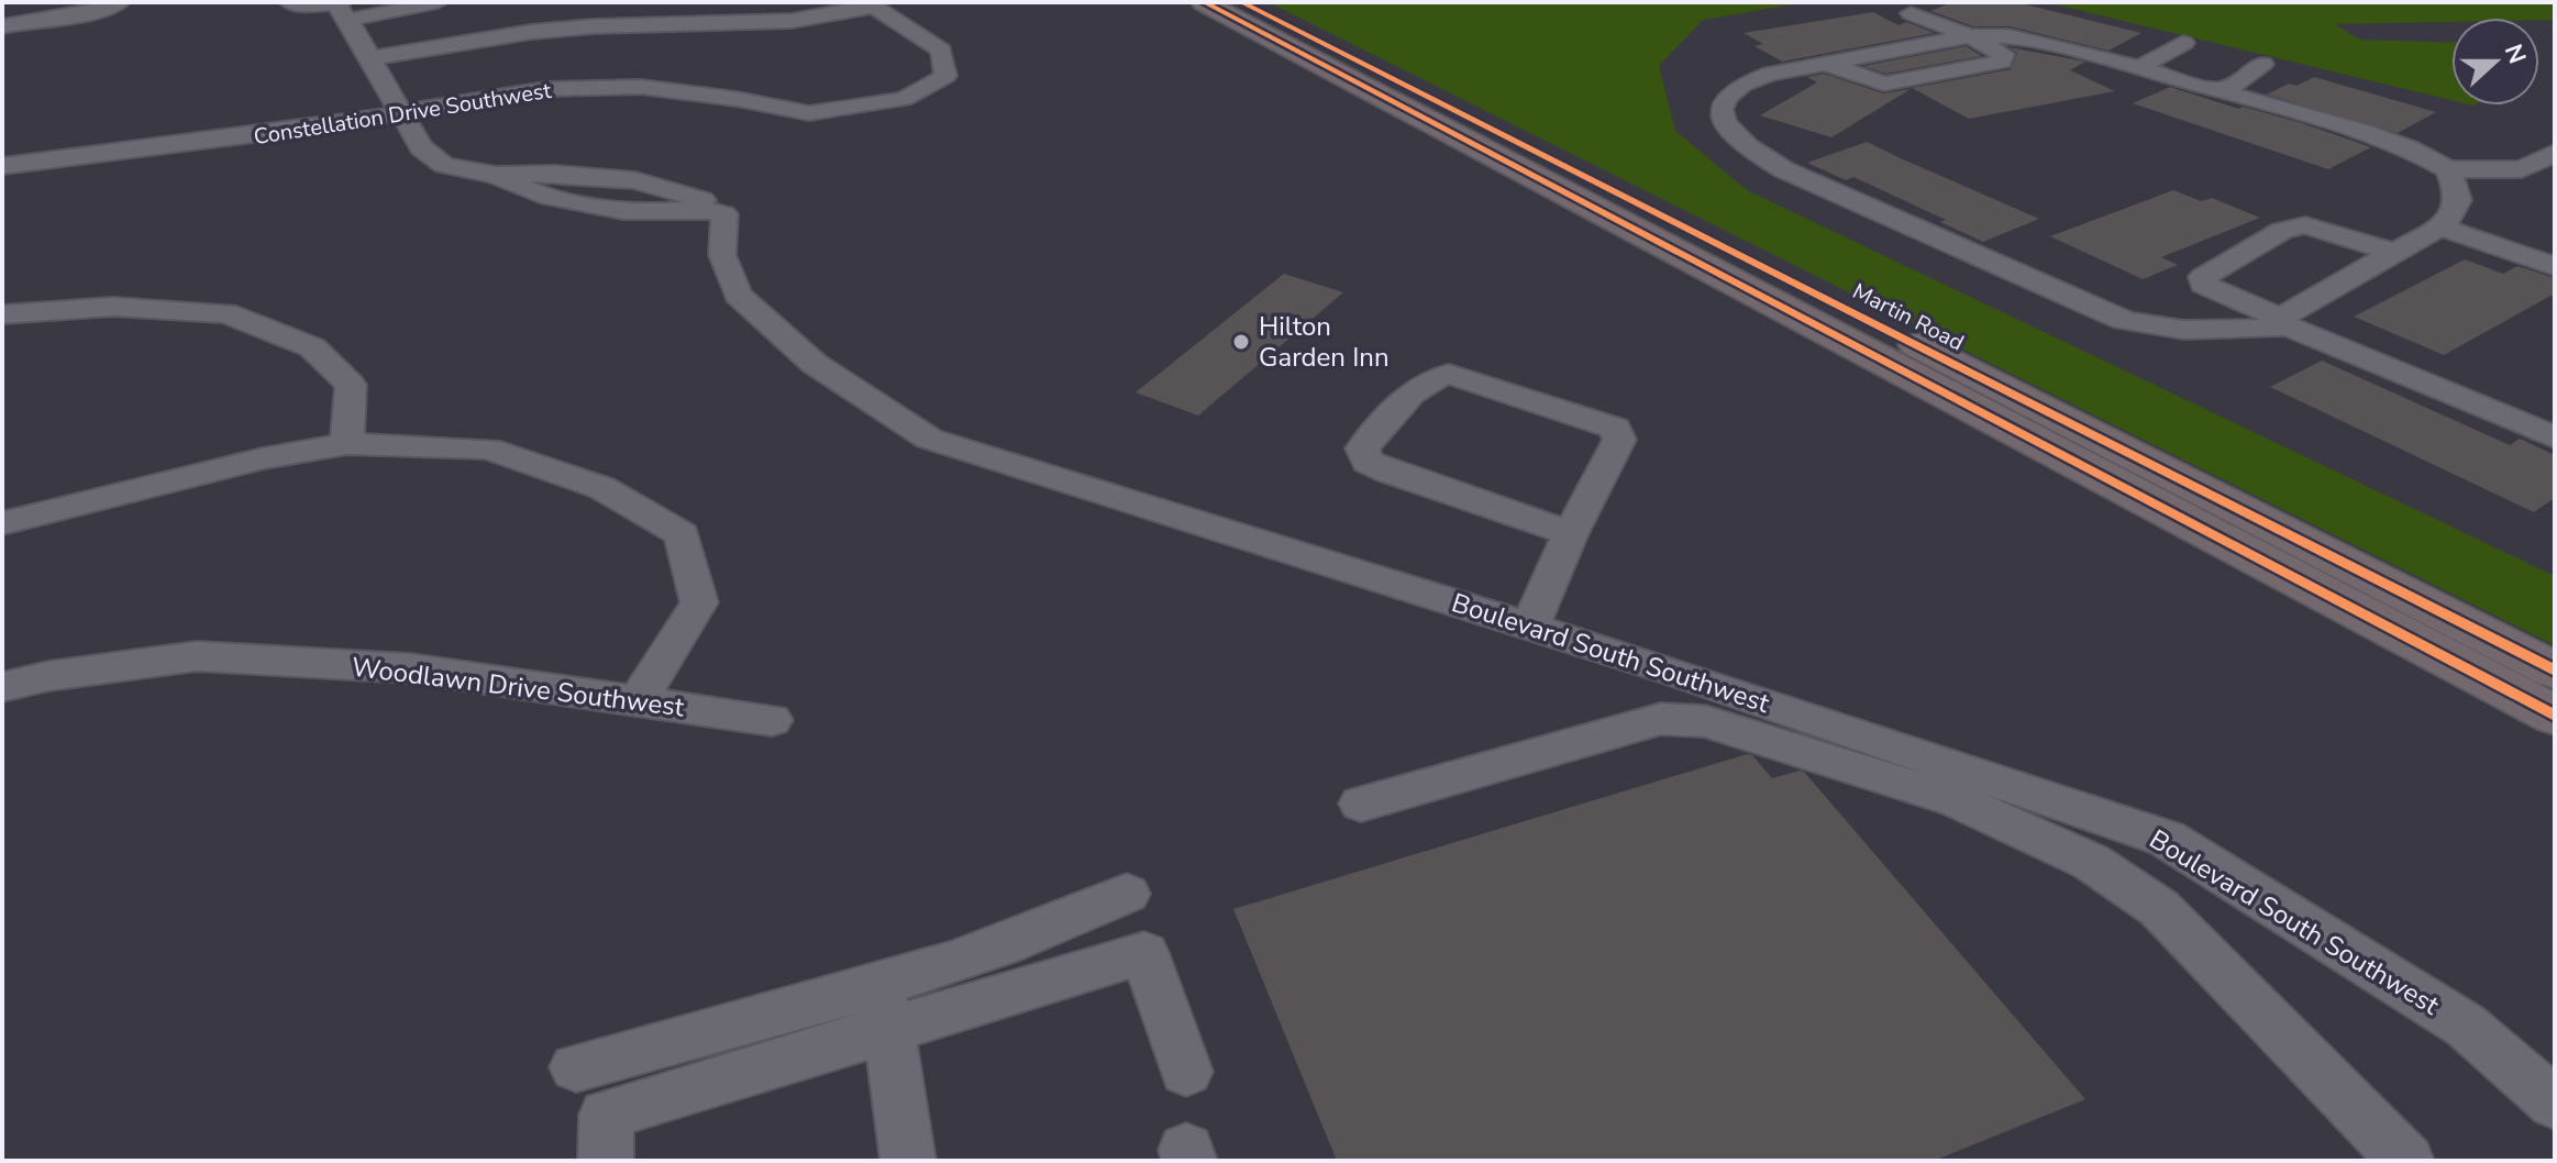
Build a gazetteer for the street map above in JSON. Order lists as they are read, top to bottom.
{
  "streets": {
    "main road": ["Martin Road"],
    "street": ["Constellation Drive Southwest", "Boulevard South Southwest", "Woodlawn Drive Southwest"]
  },
  "places": ["Hilton Garden Inn"],
  "north": "right"
}
